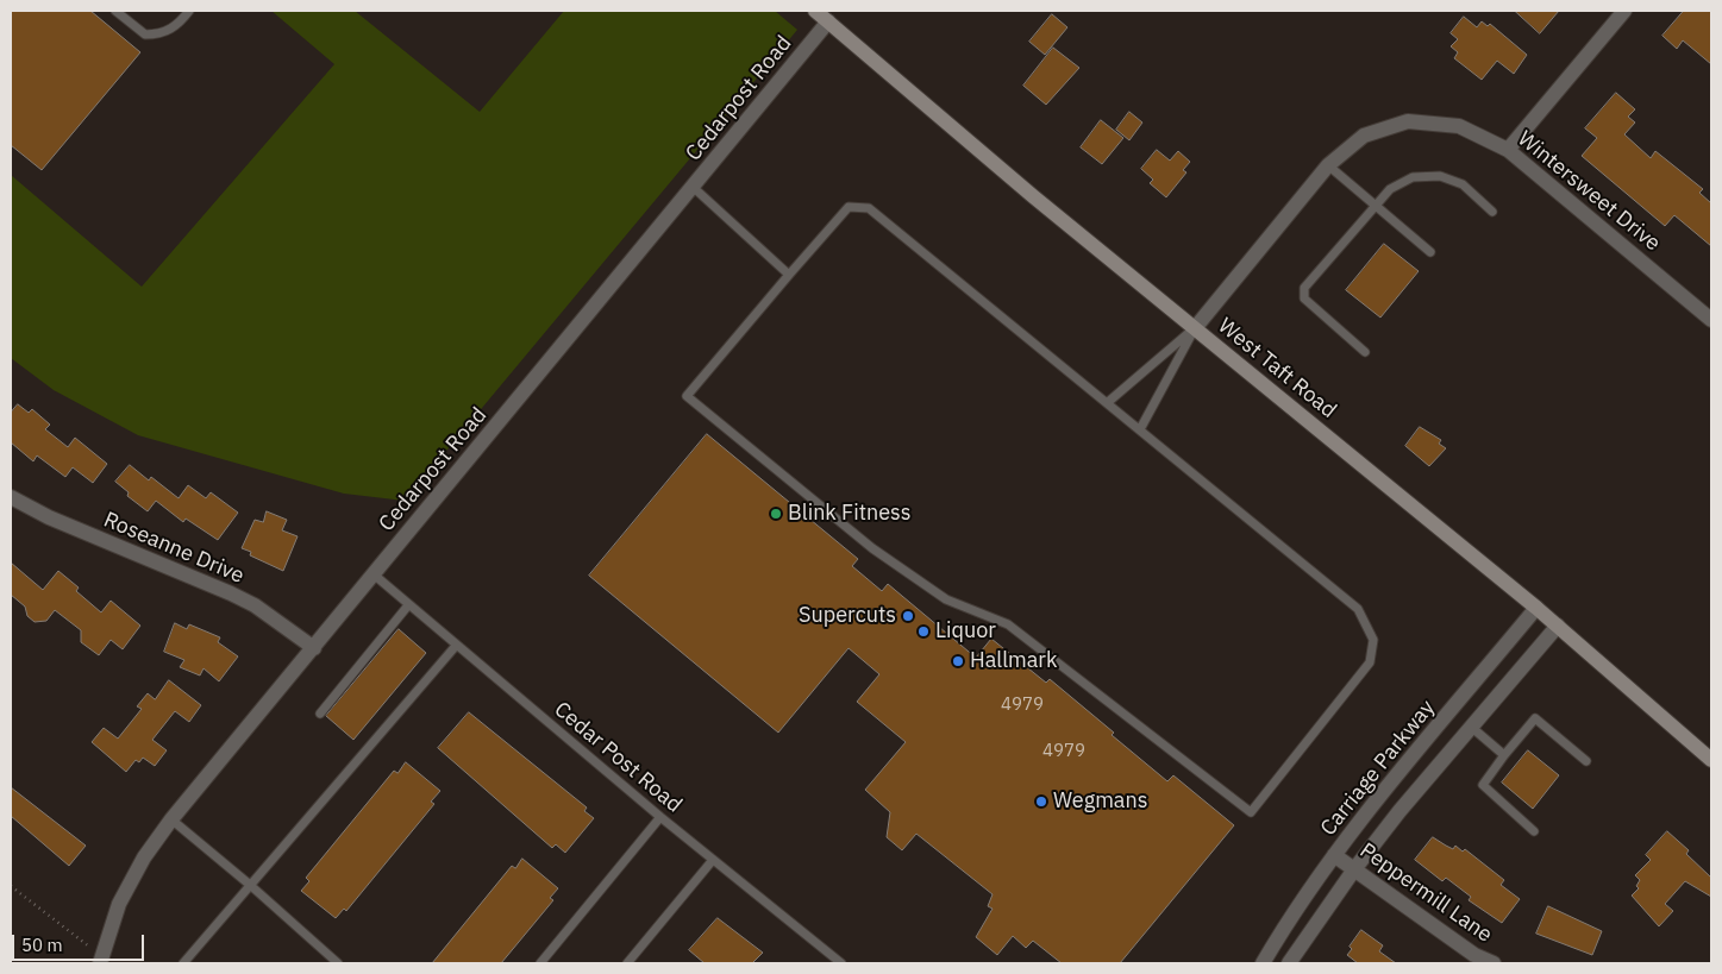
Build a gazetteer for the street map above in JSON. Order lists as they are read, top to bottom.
{
  "streets": {
    "main road": ["West Taft Road"],
    "street": [
      "Cedarpost Road",
      "Wintersweet Drive",
      "Roseanne Drive",
      "Carriage Parkway",
      "Peppermill Lane"
    ],
    "lane": ["Cedar Post Road"]
  },
  "crossings": [
    ["Cedarpost Road", "West Taft Road"],
    ["Cedarpost Road", "Roseanne Drive"],
    ["Cedarpost Road", "Cedar Post Road"],
    ["Wintersweet Drive", "West Taft Road"],
    ["West Taft Road", "Carriage Parkway"],
    ["Carriage Parkway", "Peppermill Lane"]
  ],
  "places": [
    "Blink Fitness",
    "Supercuts",
    "Liquor",
    "Hallmark",
    "Wegmans"
  ],
  "house_numbers": ["4979", "4979"],
  "scale_bar": "50 m"
}
